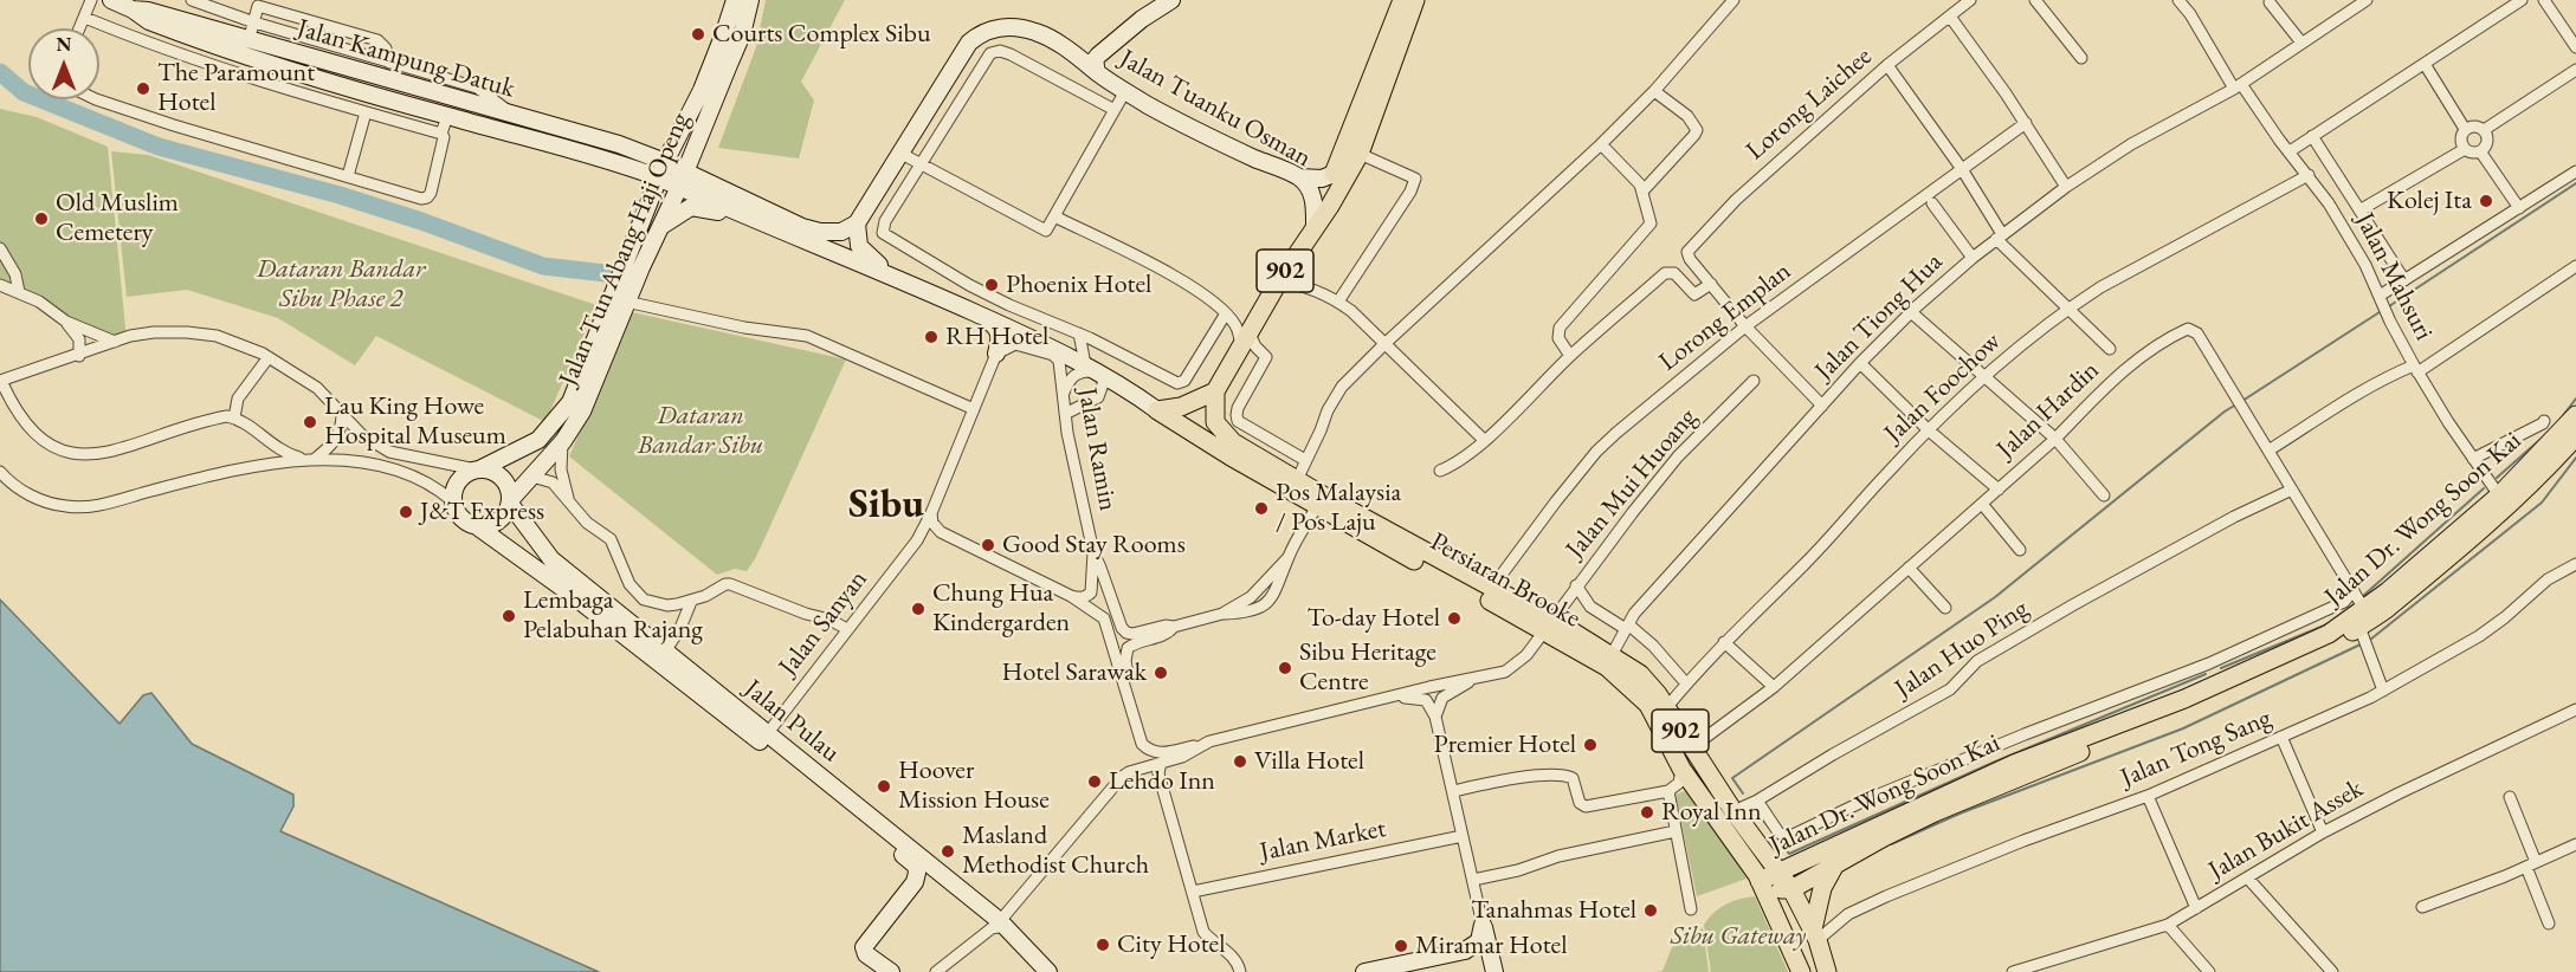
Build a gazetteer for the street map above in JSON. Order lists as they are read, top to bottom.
{
  "streets": {
    "main road": ["902", "Jalan Dr. Wong Soon Kai", "Persiaran Brooke"],
    "street": [
      "Jalan Kampung Datuk",
      "Lorong Laichee",
      "Jalan Tuanku Osman",
      "Jalan Tun Abang Haji Openg",
      "Jalan Mahsuri",
      "Lorong Emplan",
      "Jalan Tiong Hua",
      "Jalan Foochow",
      "Jalan Hardin",
      "Jalan Ramin",
      "Jalan Mui Huoang",
      "Jalan Sanyan",
      "Jalan Huo Ping",
      "Jalan Pulau",
      "Jalan Tong Sang",
      "Jalan Bukit Assek",
      "Jalan Market"
    ]
  },
  "crossings": [
    ["Jalan Kampung Datuk", "Jalan Tun Abang Haji Openg"],
    ["Jalan Tuanku Osman", "902"],
    ["Jalan Tun Abang Haji Openg", "Jalan Pulau"],
    ["902", "Persiaran Brooke"],
    ["Jalan Mahsuri", "Jalan Tiong Hua"],
    ["Jalan Mahsuri", "Jalan Foochow"],
    ["Jalan Mahsuri", "Jalan Dr. Wong Soon Kai"],
    ["Lorong Emplan", "Persiaran Brooke"],
    ["Jalan Tiong Hua", "Persiaran Brooke"],
    ["Jalan Foochow", "Persiaran Brooke"],
    ["Jalan Hardin", "Jalan Dr. Wong Soon Kai"],
    ["Jalan Hardin", "Persiaran Brooke"],
    ["Jalan Hardin", "Jalan Huo Ping"],
    ["Jalan Hardin", "Jalan Tong Sang"],
    ["Jalan Ramin", "Jalan Sanyan"],
    ["Jalan Mui Huoang", "Persiaran Brooke"],
    ["Jalan Dr. Wong Soon Kai", "Persiaran Brooke"],
    ["Persiaran Brooke", "Jalan Huo Ping"],
    ["Persiaran Brooke", "Jalan Tong Sang"],
    ["Jalan Sanyan", "Jalan Pulau"]
  ],
  "districts": ["Sibu"],
  "parks": ["Dataran Bandar Sibu Phase 2", "Dataran Bandar Sibu", "Sibu Gateway"],
  "places": [
    "Courts Complex Sibu",
    "The Paramount Hotel",
    "Kolej Ita",
    "Old Muslim Cemetery",
    "Phoenix Hotel",
    "RH Hotel",
    "Lau King Howe Hospital Museum",
    "Pos Malaysia / Pos Laju",
    "J&T Express",
    "Good Stay Rooms",
    "Chung Hua Kindergarden",
    "Lembaga Pelabuhan Rajang",
    "To-day Hotel",
    "Sibu Heritage Centre",
    "Hotel Sarawak",
    "Premier Hotel",
    "Villa Hotel",
    "Lehdo Inn",
    "Hoover Mission House",
    "Royal Inn",
    "Masland Methodist Church",
    "Tanahmas Hotel",
    "City Hotel",
    "Miramar Hotel"
  ],
  "north": "top"
}
